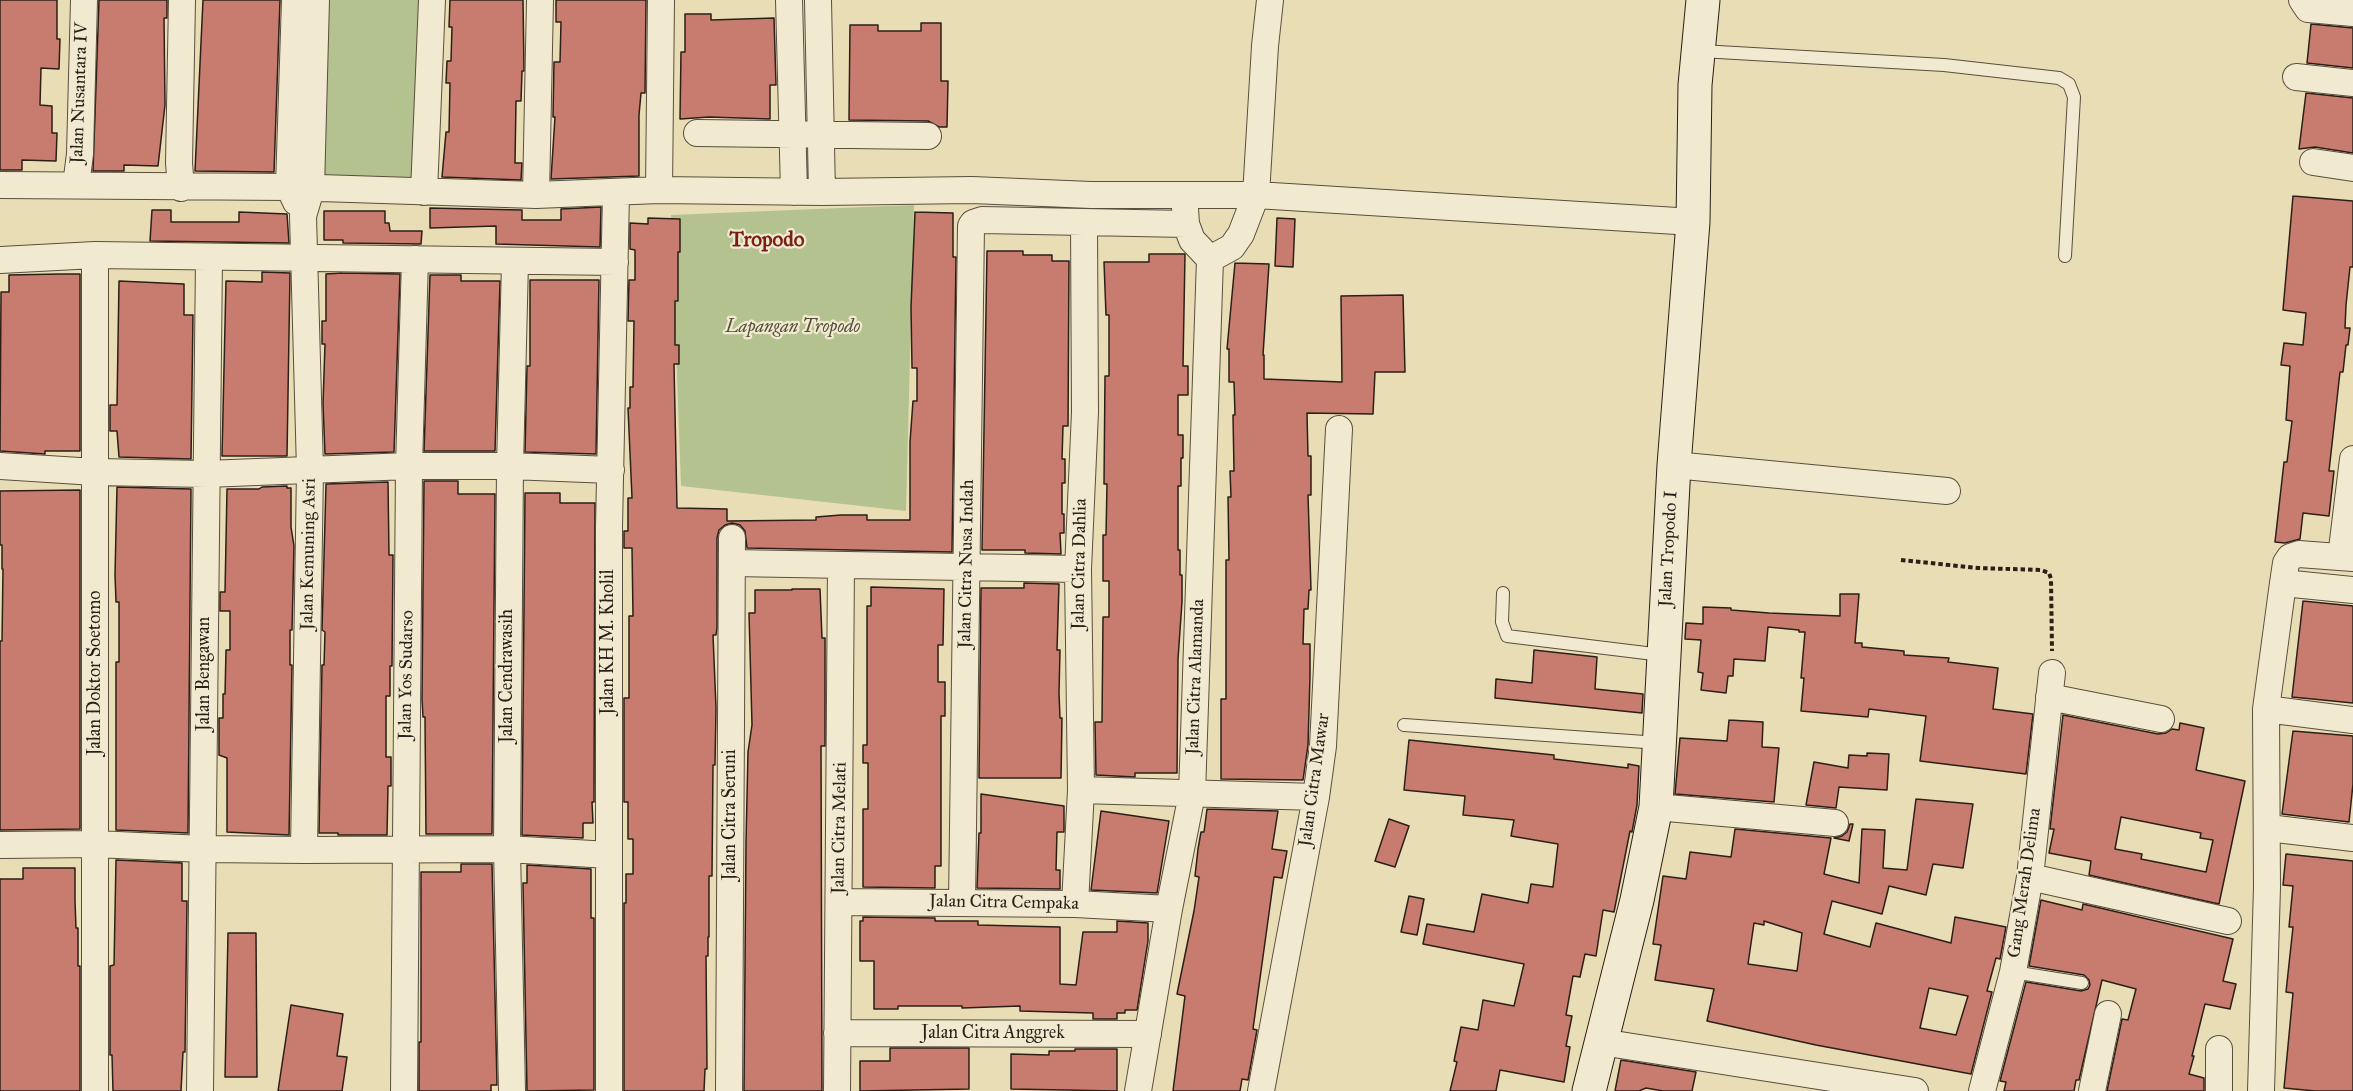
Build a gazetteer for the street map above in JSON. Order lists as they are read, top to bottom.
{
  "streets": {
    "street": [
      "Jalan Nusantara IV",
      "Jalan Tropodo I",
      "Jalan Kemuning Asri",
      "Jalan Citra Nusa Indah",
      "Jalan Citra Dahlia",
      "Jalan KH M. Kholil",
      "Jalan Doktor Soetomo",
      "Jalan Bengawan",
      "Jalan Yos Sudarso",
      "Jalan Cendrawasih",
      "Jalan Citra Alamanda",
      "Jalan Citra Mawar",
      "Jalan Citra Seruni",
      "Jalan Citra Melati",
      "Gang Merah Delima",
      "Jalan Citra Cempaka",
      "Jalan Citra Anggrek"
    ]
  },
  "crossings": [
    ["Jalan Citra Nusa Indah", "Jalan Citra Dahlia"],
    ["Jalan Citra Nusa Indah", "Jalan Citra Cempaka"],
    ["Jalan Citra Dahlia", "Jalan Citra Cempaka"],
    ["Jalan Citra Alamanda", "Jalan Citra Cempaka"],
    ["Jalan Citra Alamanda", "Jalan Citra Anggrek"],
    ["Jalan Citra Seruni", "Jalan Citra Melati"],
    ["Jalan Citra Melati", "Jalan Citra Cempaka"],
    ["Jalan Citra Melati", "Jalan Citra Anggrek"]
  ],
  "districts": ["Tropodo"],
  "parks": ["Lapangan Tropodo"]
}
